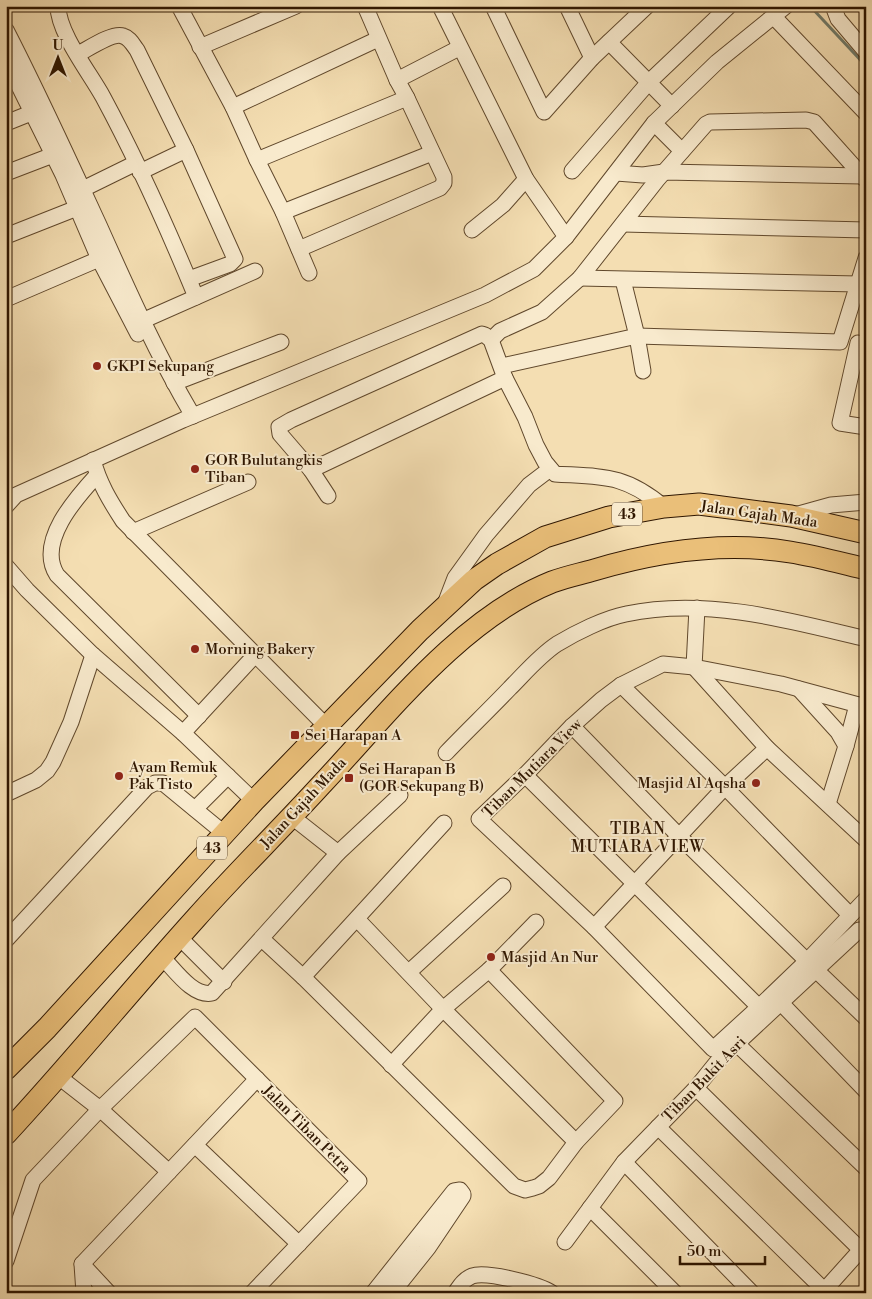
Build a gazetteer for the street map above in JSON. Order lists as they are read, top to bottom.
{
  "streets": {
    "highway": ["43", "Jalan Gajah Mada"],
    "street": ["Tiban Mutiara View", "Tiban Bukit Asri", "Jalan Tiban Petra"]
  },
  "crossings": [
    ["Tiban Mutiara View", "Tiban Bukit Asri"]
  ],
  "districts": ["TIBAN MUTIARA VIEW"],
  "places": {
    "other": [
      "GKPI Sekupang",
      "GOR Bulutangkis Tiban",
      "Morning Bakery",
      "Ayam Remuk Pak Tisto",
      "Masjid Al Aqsha",
      "Masjid An Nur"
    ],
    "transit": ["Sei Harapan A", "Sei Harapan B (GOR Sekupang B)"]
  },
  "scale_bar": "50 m",
  "north": "top"
}
